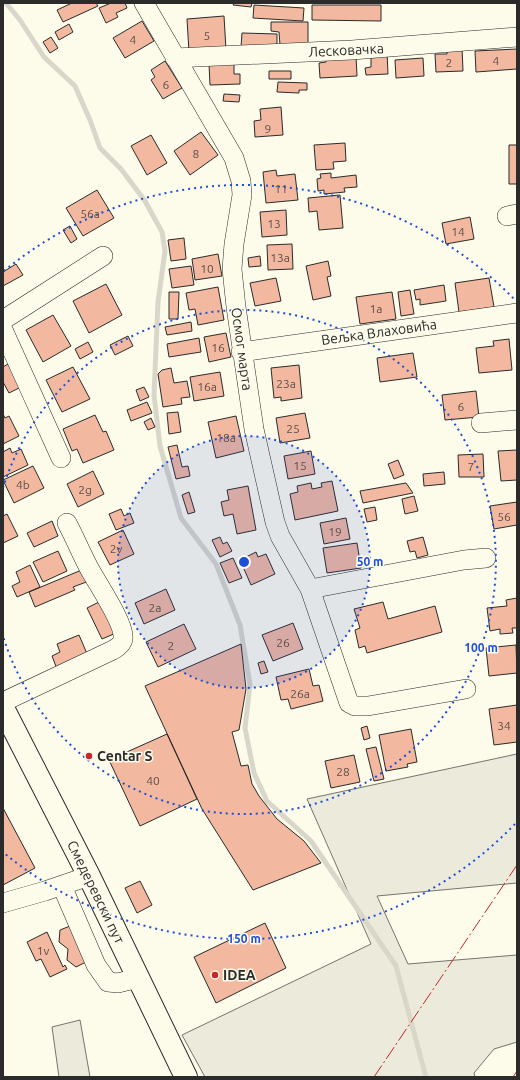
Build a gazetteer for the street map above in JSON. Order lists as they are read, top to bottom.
{
  "streets": {
    "main road": ["Смедеревски пут"],
    "street": ["Лесковачка", "Вељка Влаховића", "Осмог марта"]
  },
  "crossings": [
    ["Лесковачка", "Осмог марта"],
    ["Вељка Влаховића", "Осмог марта"]
  ],
  "places": ["Centar S", "IDEA"],
  "house_numbers": [
    "5",
    "4",
    "4",
    "2",
    "6",
    "9",
    "8",
    "11",
    "56a",
    "13",
    "14",
    "13a",
    "10",
    "1a",
    "16",
    "23a",
    "16a",
    "6",
    "25",
    "18a",
    "15",
    "7",
    "4b",
    "2g",
    "56",
    "19",
    "2v",
    "2a",
    "26",
    "2",
    "26a",
    "34",
    "28",
    "40",
    "1v"
  ],
  "rings": ["50 m", "100 m", "150 m"]
}
